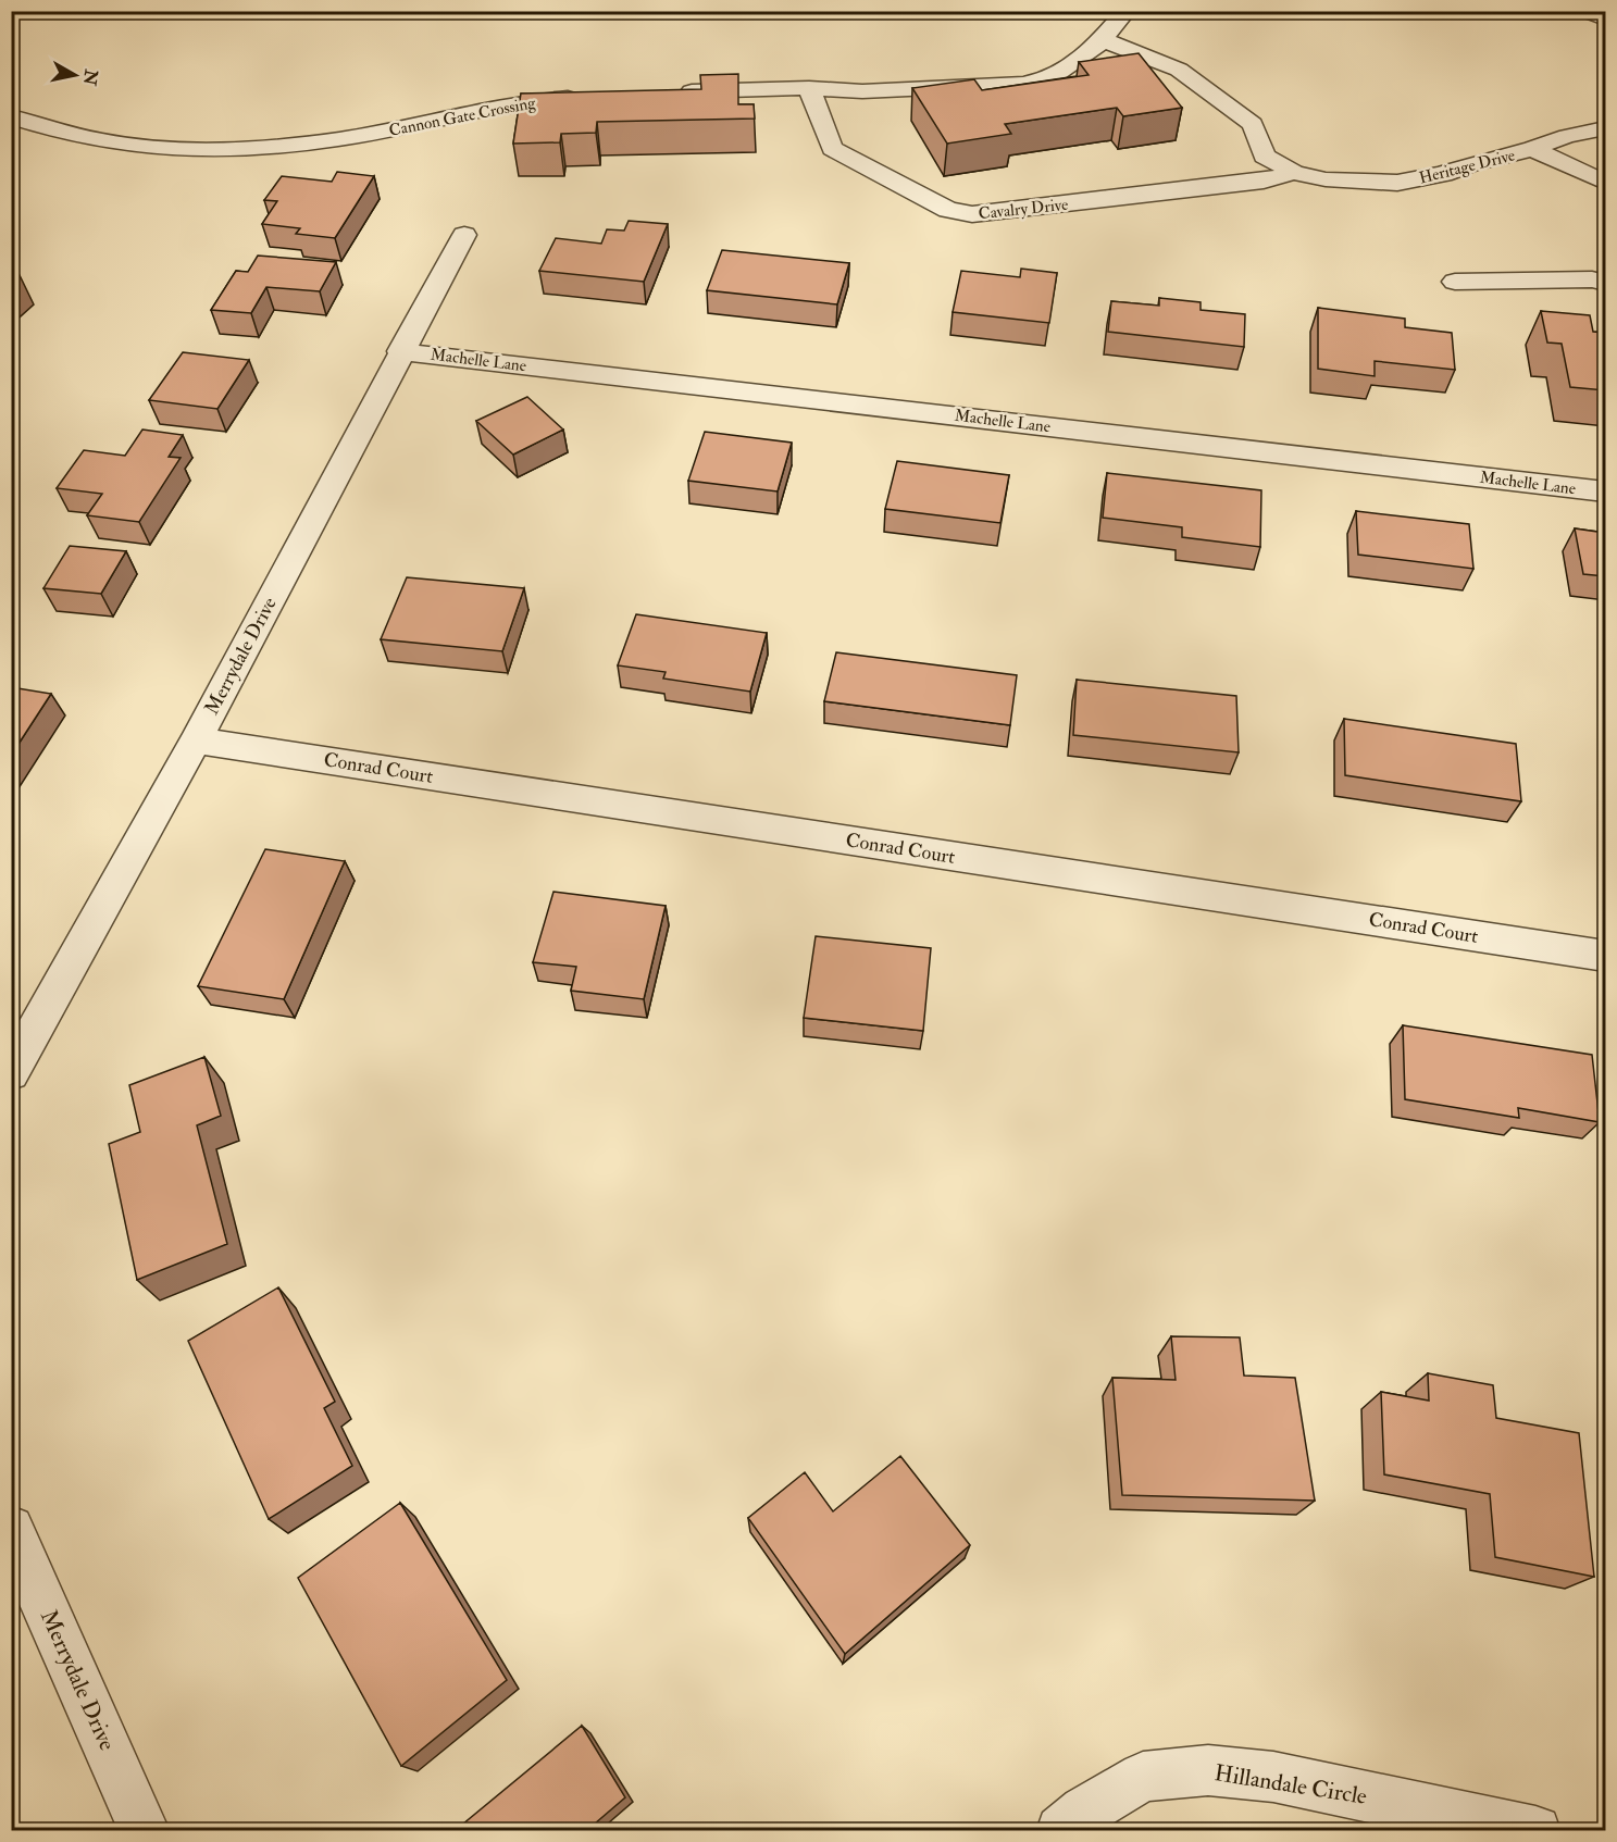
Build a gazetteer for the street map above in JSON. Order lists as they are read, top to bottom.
{
  "streets": {
    "street": [
      "Cannon Gate Crossing",
      "Heritage Drive",
      "Cavalry Drive",
      "Machelle Lane",
      "Merrydale Drive",
      "Conrad Court",
      "Hillandale Circle"
    ]
  },
  "crossings": [
    ["Heritage Drive", "Cavalry Drive"],
    ["Machelle Lane", "Merrydale Drive"],
    ["Merrydale Drive", "Conrad Court"]
  ],
  "north": "right"
}
